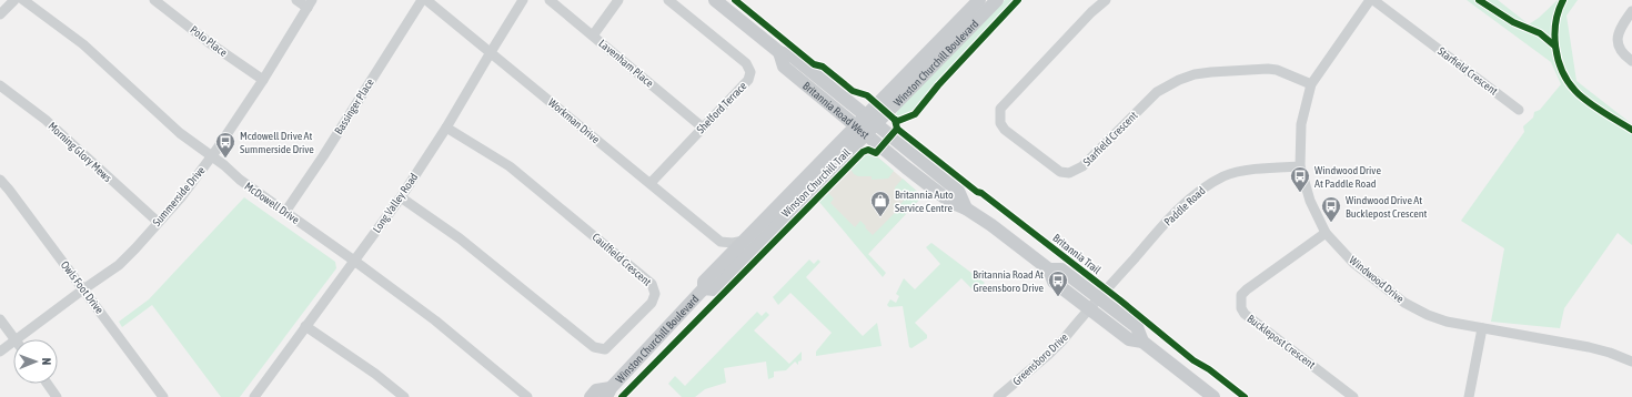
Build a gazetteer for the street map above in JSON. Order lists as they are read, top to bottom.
{
  "streets": {
    "main road": ["Winston Churchill Boulevard", "Britannia Road West"],
    "street": [
      "Polo Place",
      "Lavenham Place",
      "Starfield Crescent",
      "Bassinger Place",
      "Shelford Terrace",
      "Workman Drive",
      "Morning Glory Mews",
      "Summerside Drive",
      "McDowell Drive",
      "Long Valley Road",
      "Paddle Road",
      "Caulfield Crescent",
      "Windwood Drive",
      "Owls Foot Drive",
      "Bucklepost Crescent",
      "Greensboro Drive"
    ],
    "cycle path": ["Winston Churchill Trail", "Britannia Trail"]
  },
  "crossings": [
    ["Polo Place", "Summerside Drive"],
    ["Lavenham Place", "Shelford Terrace"],
    ["Winston Churchill Boulevard", "Britannia Road West"],
    ["Starfield Crescent", "Windwood Drive"],
    ["Bassinger Place", "McDowell Drive"],
    ["Shelford Terrace", "Workman Drive"],
    ["Britannia Road West", "Paddle Road"],
    ["Britannia Road West", "Greensboro Drive"],
    ["Workman Drive", "Long Valley Road"],
    ["Morning Glory Mews", "Summerside Drive"],
    ["Summerside Drive", "McDowell Drive"],
    ["Summerside Drive", "Owls Foot Drive"],
    ["McDowell Drive", "Long Valley Road"],
    ["Long Valley Road", "Caulfield Crescent"],
    ["Paddle Road", "Windwood Drive"],
    ["Paddle Road", "Greensboro Drive"],
    ["Windwood Drive", "Bucklepost Crescent"]
  ],
  "places": {
    "bus stop": [
      "Mcdowell Drive At Summerside Drive",
      "Windwood Drive At Paddle Road",
      "Windwood Drive At Bucklepost Crescent",
      "Britannia Road At Greensboro Drive"
    ],
    "shop": ["Britannia Auto Service Centre"]
  },
  "north": "right"
}
